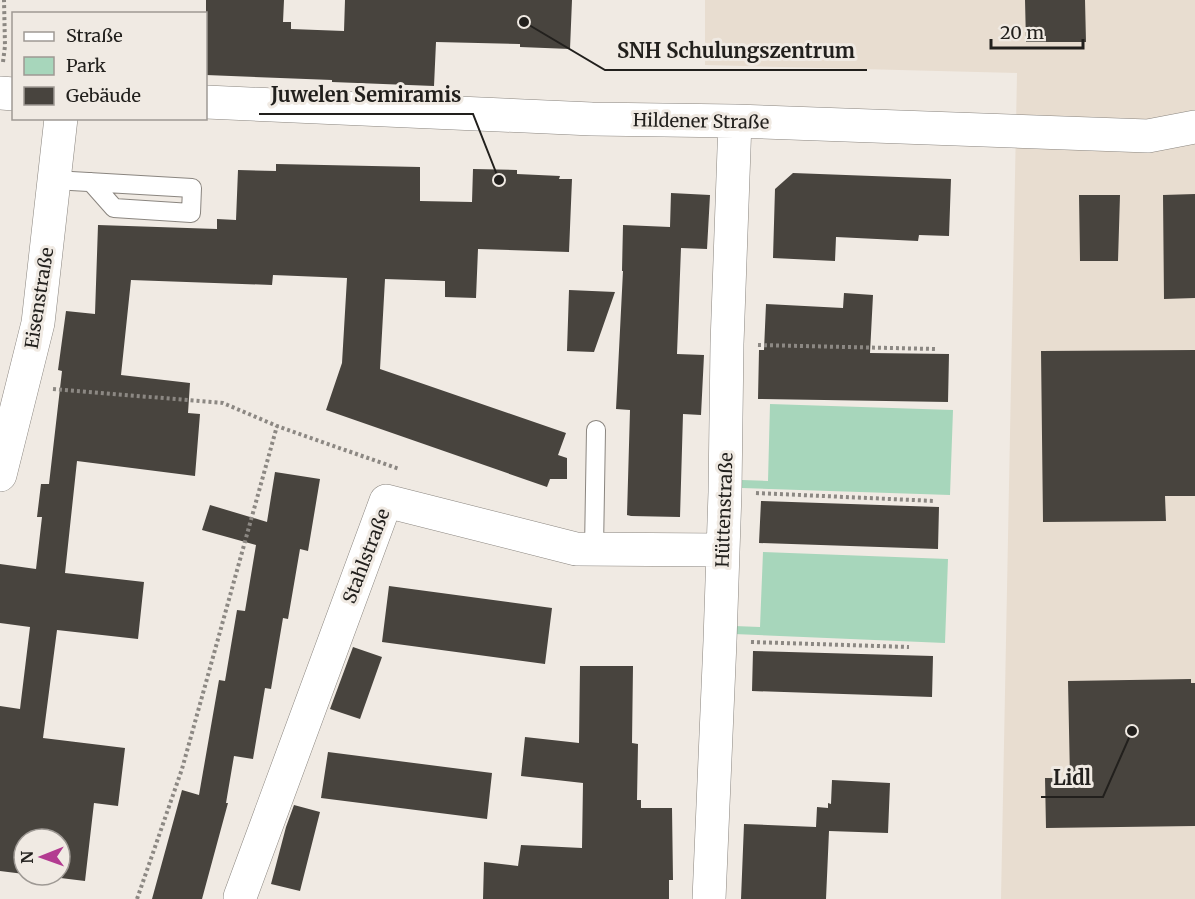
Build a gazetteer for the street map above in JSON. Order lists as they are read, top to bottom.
{
  "streets": {
    "street": [
      "Hildener Straße",
      "Eisenstraße",
      "Hüttenstraße",
      "Stahlstraße"
    ]
  },
  "crossings": [
    ["Hildener Straße", "Hüttenstraße"],
    ["Hüttenstraße", "Stahlstraße"]
  ],
  "places": ["SNH Schulungszentrum", "Juwelen Semiramis", "Lidl"],
  "legend": ["Straße", "Park", "Gebäude"],
  "scale_bar": "20 m",
  "north": "left"
}
